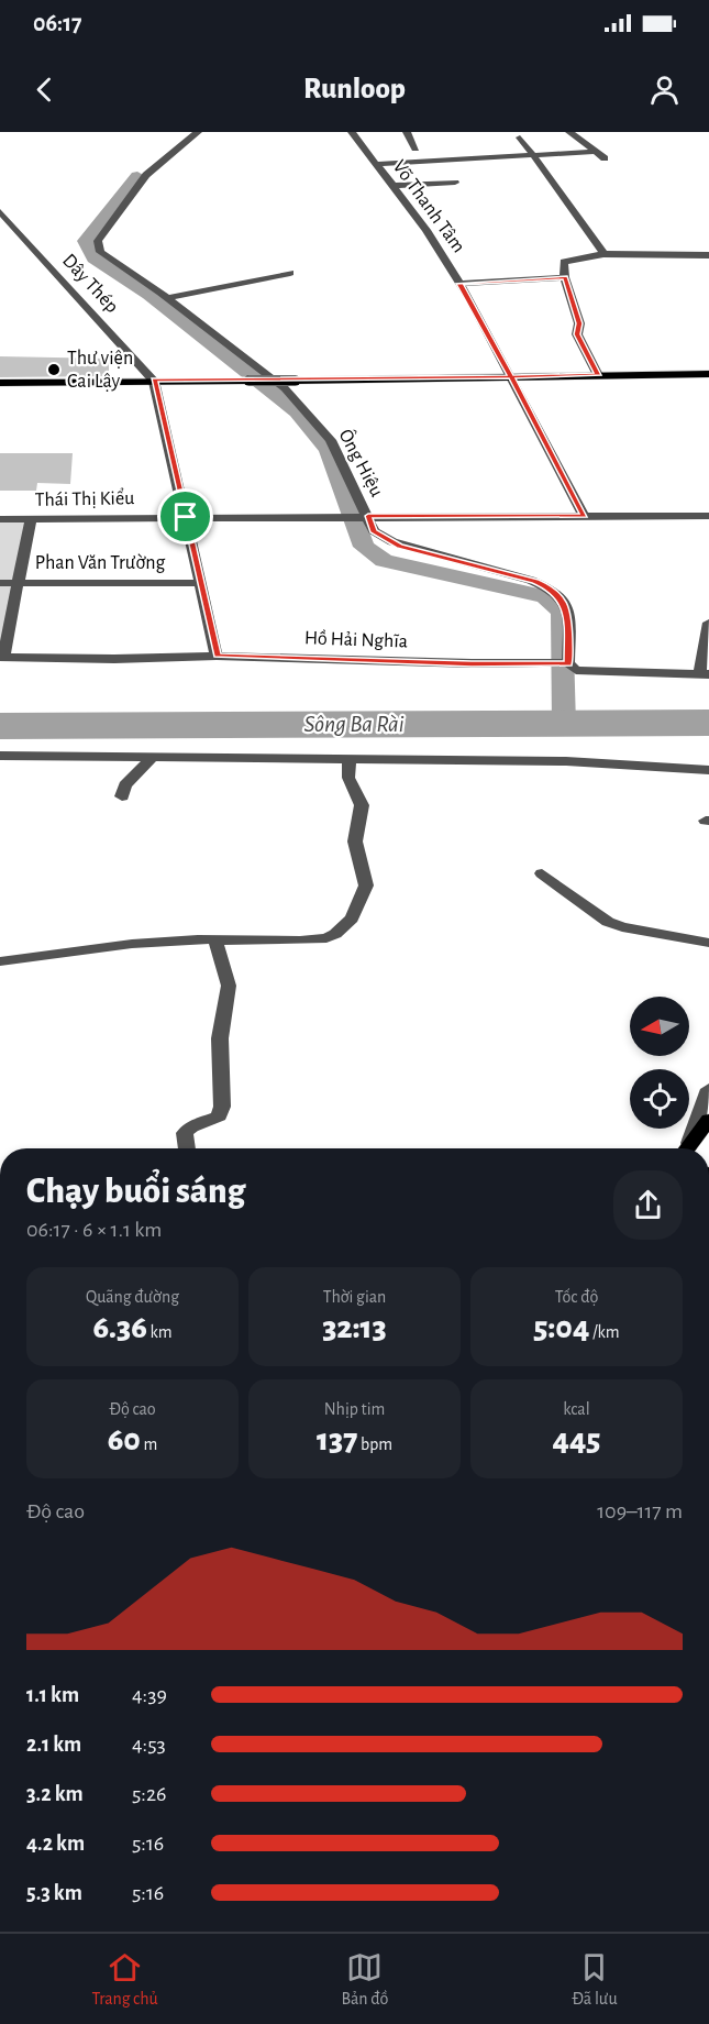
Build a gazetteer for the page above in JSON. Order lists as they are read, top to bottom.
{
  "streets": {
    "street": [
      "Võ Thanh Tâm",
      "Dây Thép",
      "Ông Hiệu",
      "Thái Thị Kiểu",
      "Phan Văn Trường",
      "Hồ Hải Nghĩa"
    ]
  },
  "crossings": [
    ["Ông Hiệu", "Thái Thị Kiểu"],
    ["Ông Hiệu", "Hồ Hải Nghĩa"]
  ],
  "water": ["Sông Ba Rài"],
  "places": ["Thư viện Cai Lậy"],
  "north": "left",
  "page": {
    "status": "06:17",
    "header": "Runloop",
    "heading": ["Chạy buổi sáng", "06:17 · 6 × 1.1 km"],
    "stats": [
      ["Quãng đường", "6.36 km"],
      ["Thời gian", "32:13"],
      ["Tốc độ", "5:04 /km"],
      ["Độ cao", "60 m"],
      ["Nhịp tim", "137 bpm"],
      ["kcal", "445"]
    ],
    "chart": ["Độ cao", "109–117 m"],
    "list": [
      {
        "name": "1.1 km",
        "note": "4:39"
      },
      {
        "name": "2.1 km",
        "note": "4:53"
      },
      {
        "name": "3.2 km",
        "note": "5:26"
      },
      {
        "name": "4.2 km",
        "note": "5:16"
      },
      {
        "name": "5.3 km",
        "note": "5:16"
      }
    ],
    "tabs": ["Trang chủ", "Bản đồ", "Đã lưu"]
  }
}
